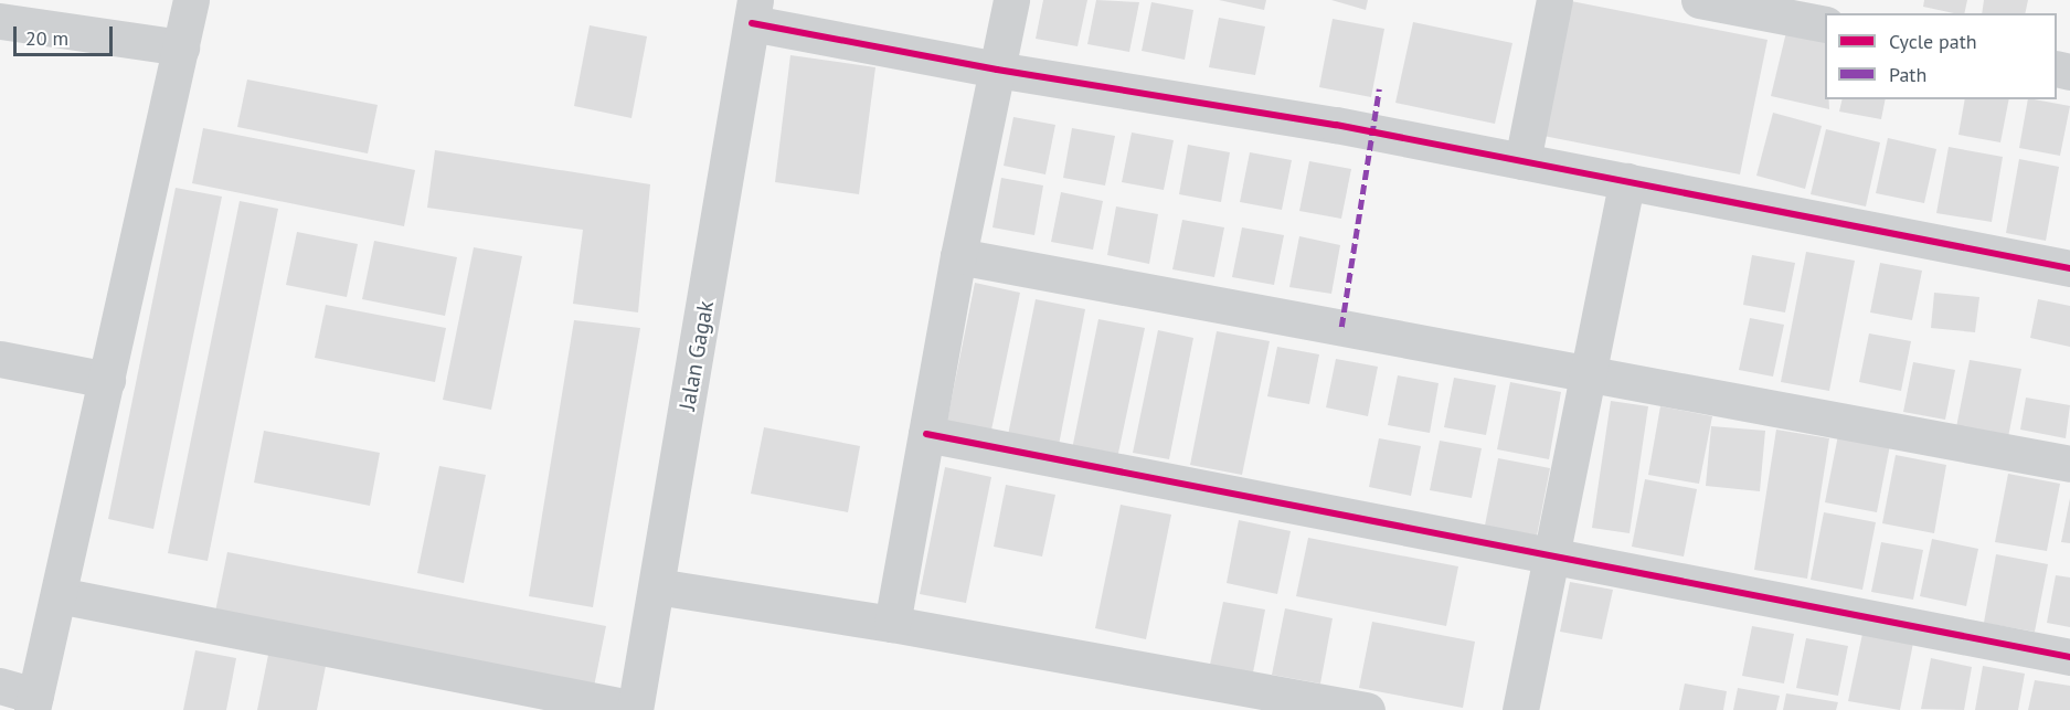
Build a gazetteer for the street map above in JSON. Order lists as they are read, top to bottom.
{
  "streets": {
    "street": ["Jalan Gagak"]
  },
  "legend": ["Cycle path", "Path"],
  "scale_bar": "20 m"
}
